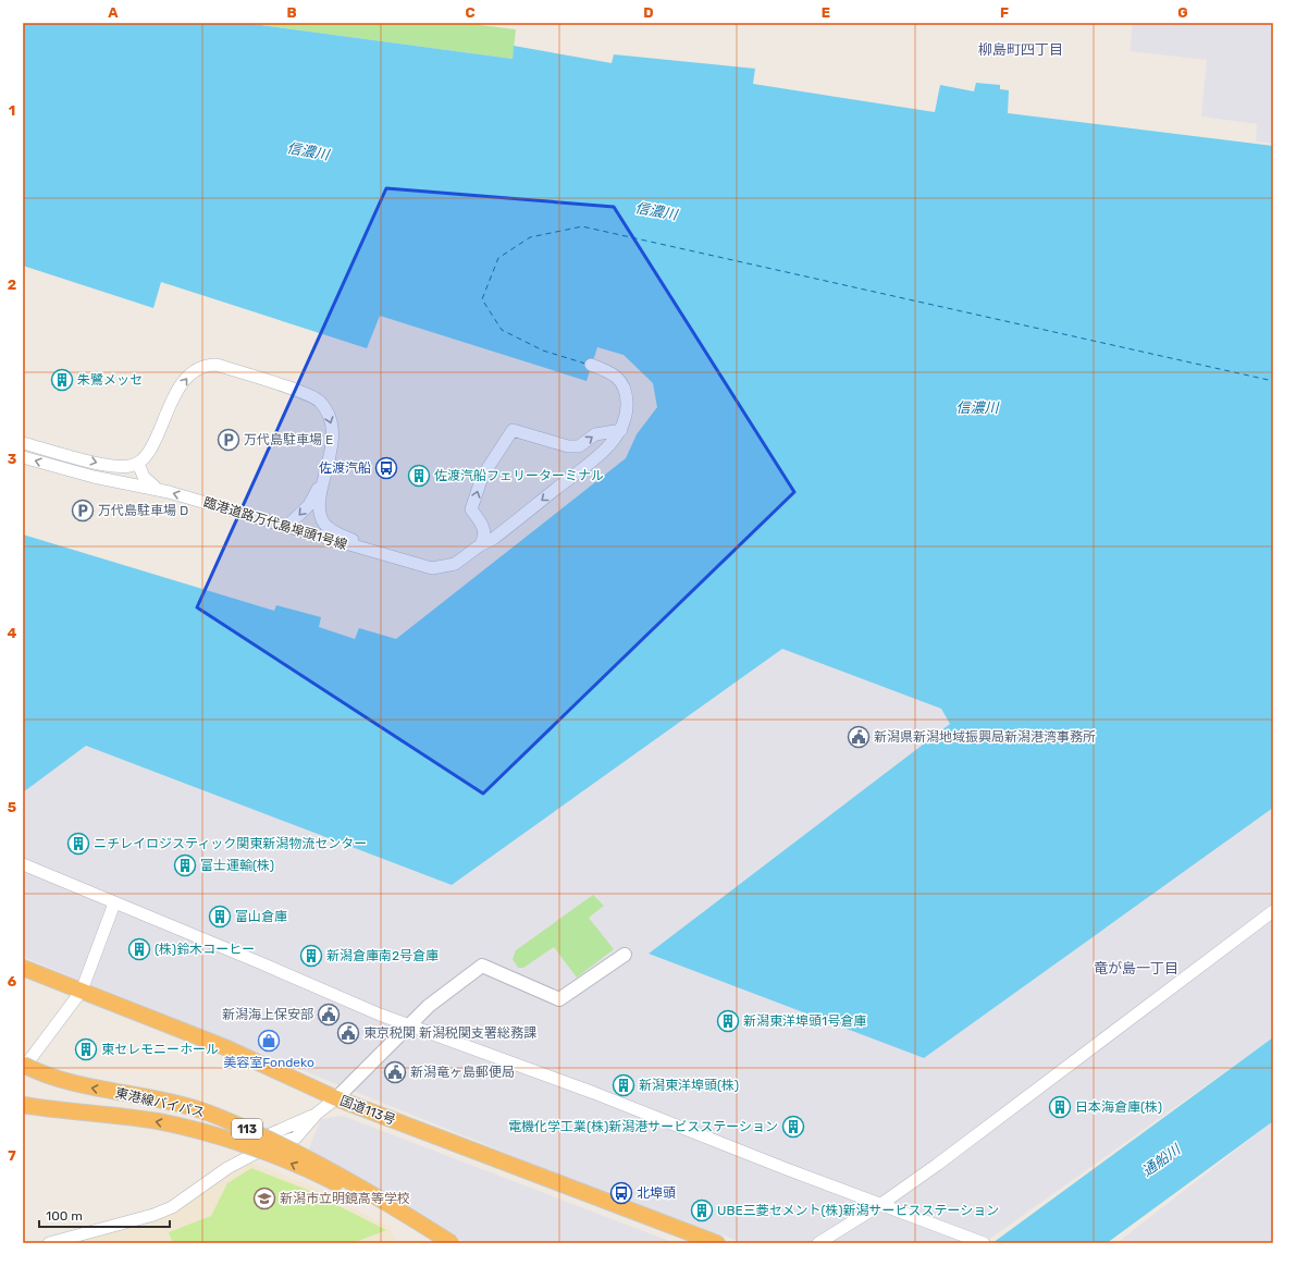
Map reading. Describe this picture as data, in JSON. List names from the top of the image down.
{
  "streets": {
    "highway": ["東港線バイパス", "国道113号", "113"],
    "street": ["臨港道路万代島埠頭1号線"]
  },
  "one_way": ["東港線バイパス"],
  "districts": ["柳島町四丁目", "竜が島一丁目"],
  "water": ["信濃川", "通船川"],
  "places": {
    "building": [
      "朱鷺メッセ",
      "佐渡汽船フェリーターミナル",
      "ニチレイロジスティック関東新潟物流センター",
      "富士運輸(株)",
      "富山倉庫",
      "(株)鈴木コーヒー",
      "新潟倉庫南2号倉庫",
      "新潟東洋埠頭1号倉庫",
      "東セレモニーホール",
      "新潟東洋埠頭(株)",
      "日本海倉庫(株)",
      "電機化学工業(株)新潟港サービスステーション",
      "UBE三菱セメント(株)新潟サービスステーション"
    ],
    "parking": ["万代島駐車場 E", "万代島駐車場 D"],
    "bus stop": ["佐渡汽船", "北埠頭"],
    "public building": [
      "新潟県新潟地域振興局新潟港湾事務所",
      "新潟海上保安部",
      "東京税関 新潟税関支署総務課",
      "新潟竜ヶ島郵便局"
    ],
    "shop": ["美容室Fondeko"],
    "school or university": ["新潟市立明鏡高等学校"]
  },
  "scale_bar": "100 m",
  "grid": {
    "columns": [
      "A",
      "B",
      "C",
      "D",
      "E",
      "F",
      "G"
    ],
    "rows": [
      "1",
      "2",
      "3",
      "4",
      "5",
      "6",
      "7"
    ]
  }
}
